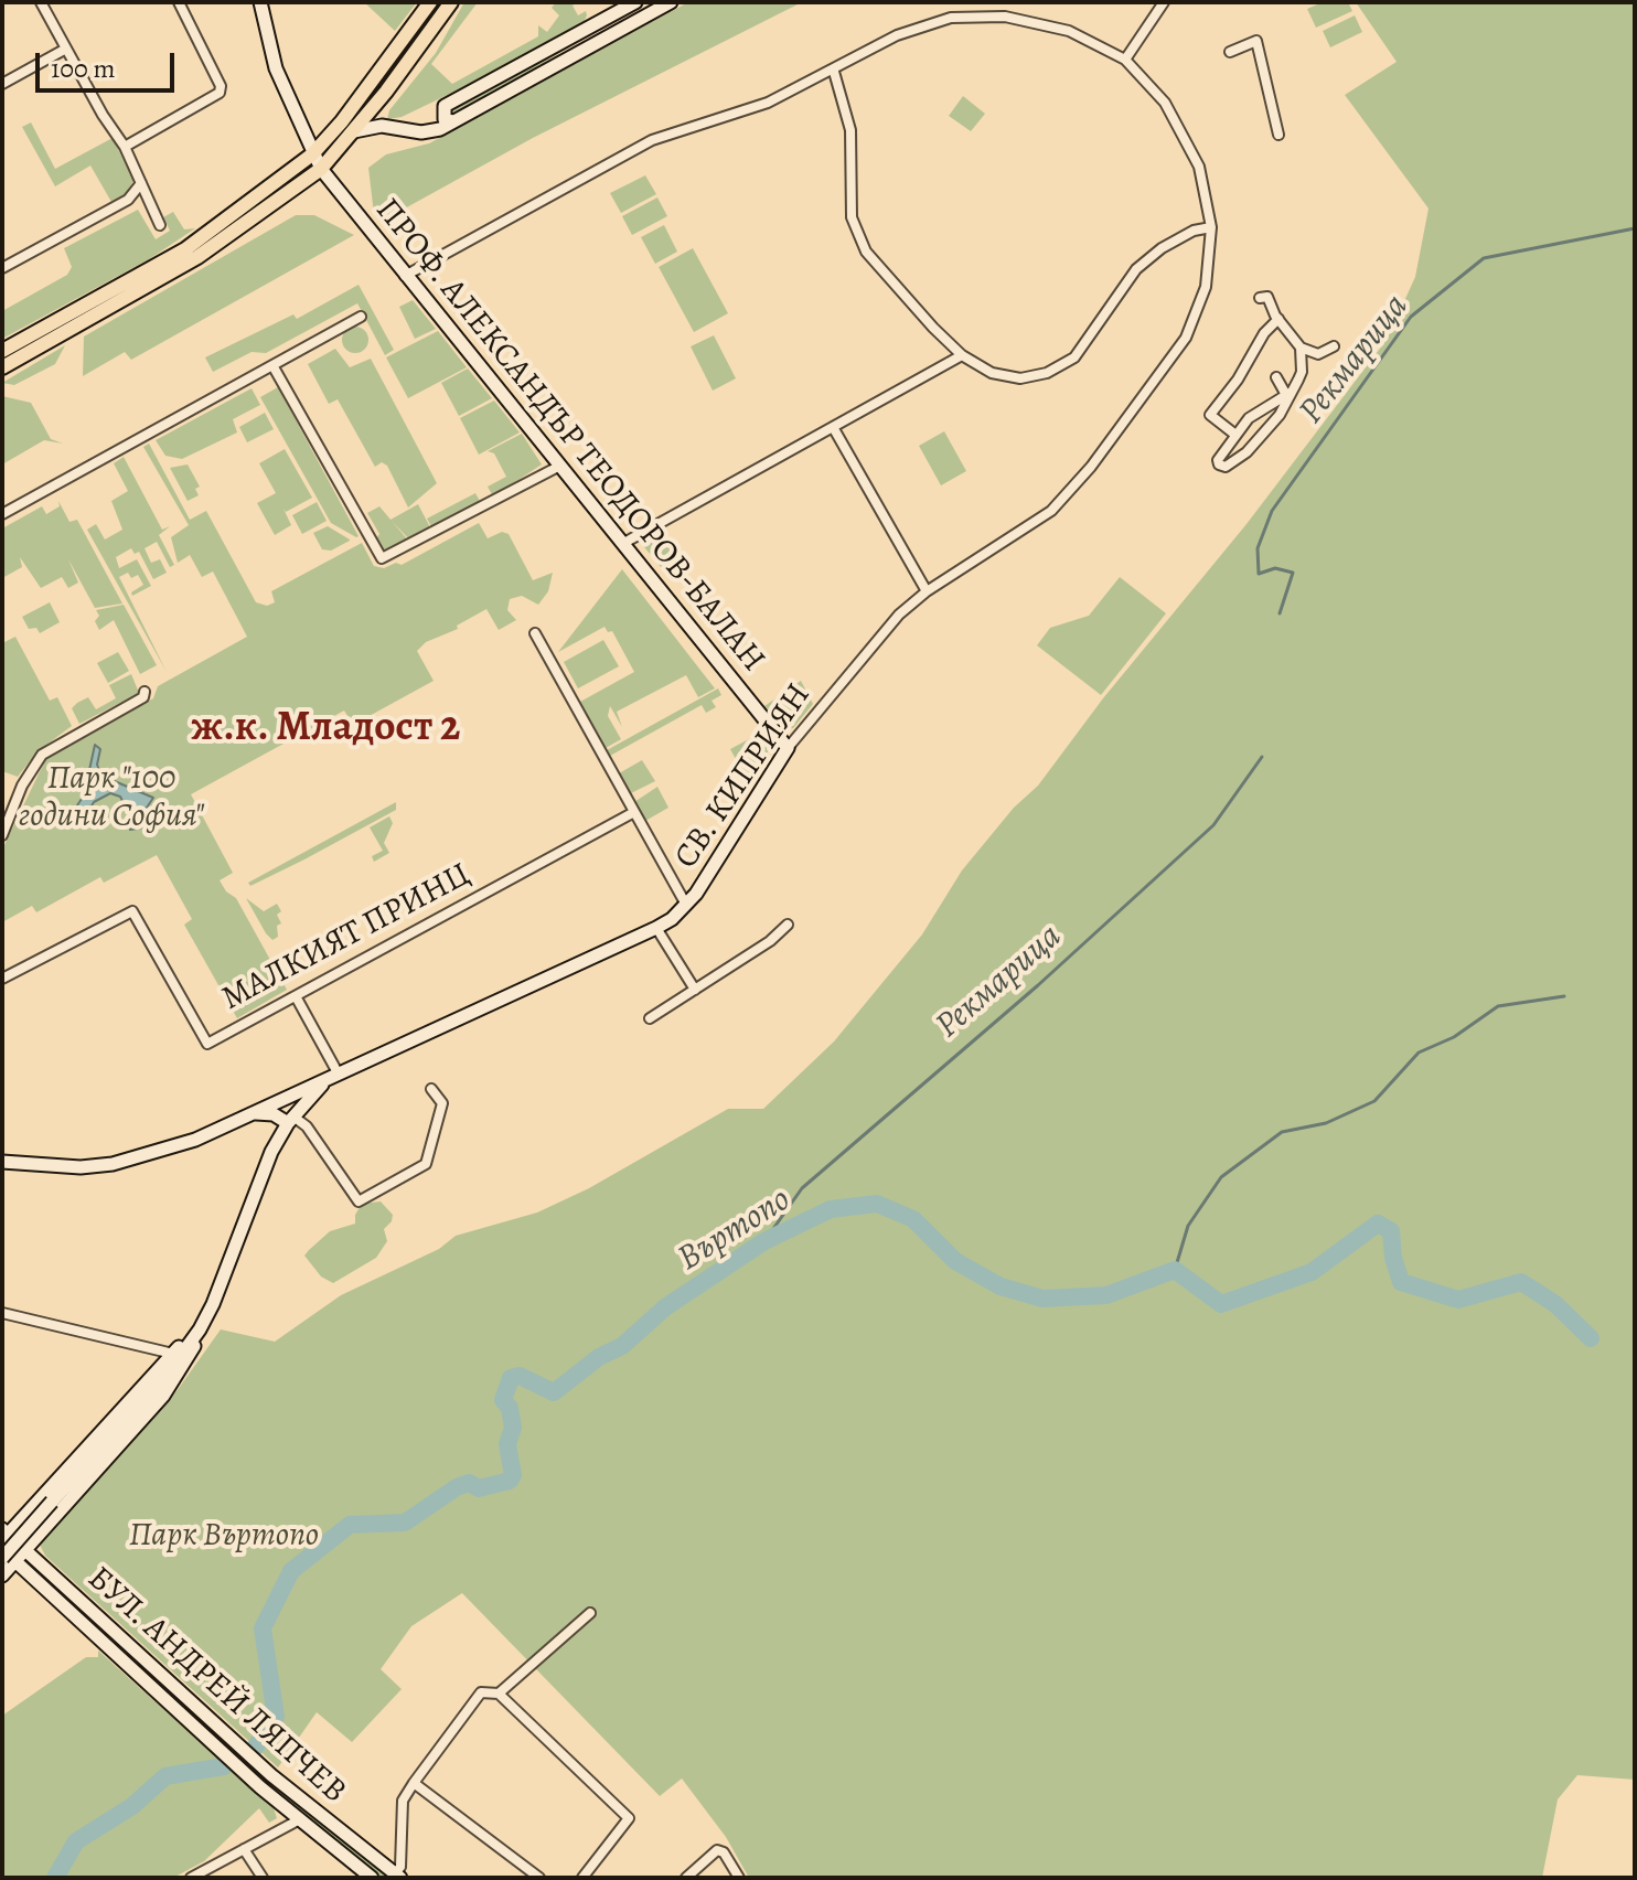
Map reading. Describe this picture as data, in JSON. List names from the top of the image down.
{
  "streets": {
    "street": [
      "ПРОФ. АЛЕКСАНДЪР ТЕОДОРОВ-БАЛАН",
      "СВ. КИПРИЯН",
      "МАЛКИЯТ ПРИНЦ",
      "БУЛ. АНДРЕЙ ЛЯПЧЕВ"
    ]
  },
  "crossings": [
    ["ПРОФ. АЛЕКСАНДЪР ТЕОДОРОВ-БАЛАН", "СВ. КИПРИЯН"]
  ],
  "districts": ["ж.к. Младост 2"],
  "water": ["Рекмарица", "Въртопо"],
  "parks": ["Парк \"100 години София\"", "Парк Въртопо"],
  "scale_bar": "100 m"
}
